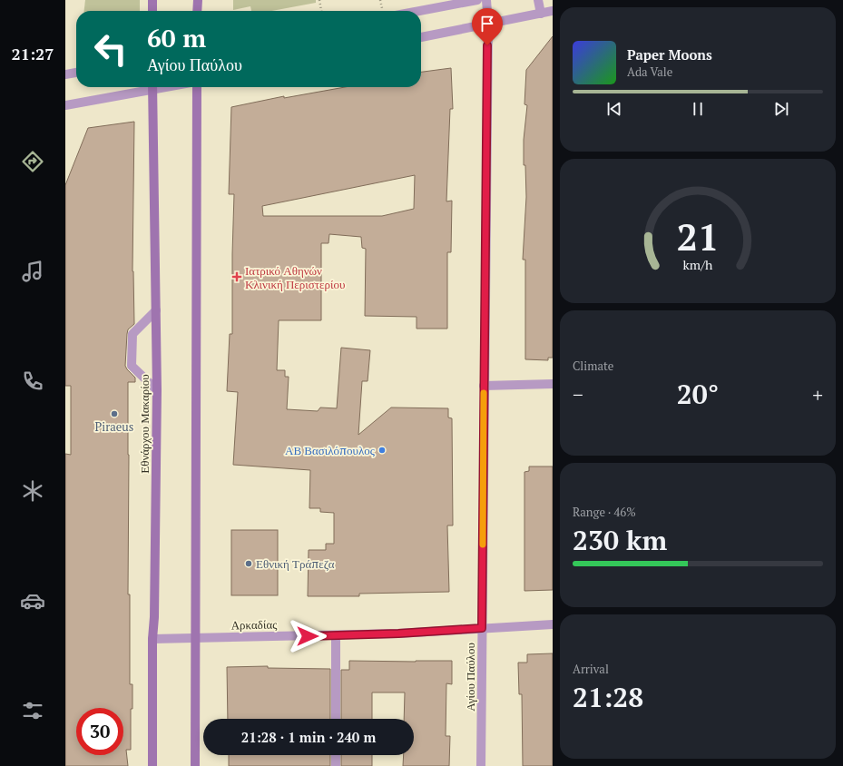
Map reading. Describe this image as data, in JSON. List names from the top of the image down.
{
  "streets": {
    "main road": ["Εθνάρχου Μακαρίου"],
    "street": ["Αρκαδίας", "Αγίου Παύλου"]
  },
  "crossings": [
    ["Εθνάρχου Μακαρίου", "Αρκαδίας"],
    ["Αρκαδίας", "Αγίου Παύλου"]
  ],
  "places": {
    "health": ["Ιατρικό Αθηνών Κλινική Περιστερίου"],
    "other": ["Piraeus", "ΑΒ Βασιλόπουλος", "Εθνική Τράπεζα"]
  },
  "page": {
    "tabs": "21:27",
    "turn": ["60 m", "Αγίου Παύλου"],
    "song": ["Paper Moons", "Ada Vale"],
    "tile": [
      "Climate",
      ["Range · 46%", "230 km"],
      ["Arrival", "21:28"]
    ],
    "heat": ["−", "20°", "+"],
    "limit": "30",
    "trip": "21:28 · 1 min · 240 m",
    "gauge": ["21", "km/h"]
  }
}
